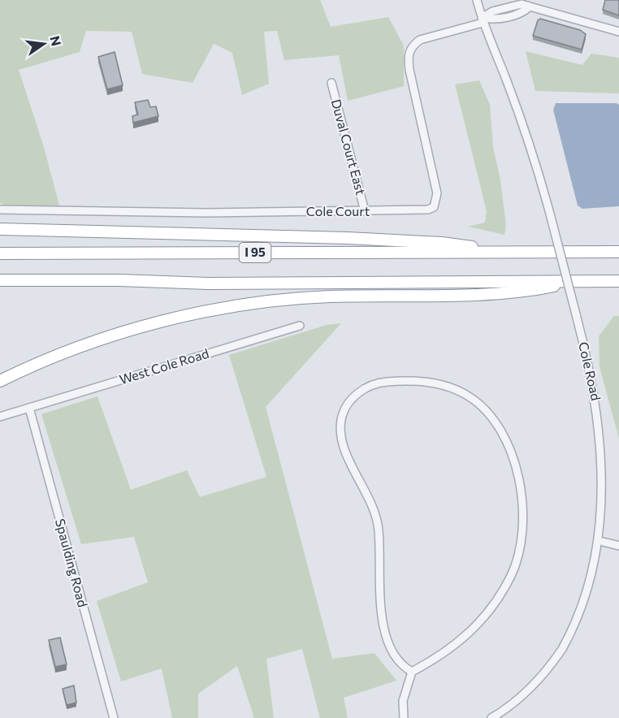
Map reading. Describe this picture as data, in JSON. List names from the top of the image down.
{
  "streets": {
    "highway": ["I 95"],
    "street": [
      "Duval Court East",
      "Cole Court",
      "West Cole Road",
      "Cole Road",
      "Spaulding Road"
    ]
  },
  "crossings": [
    ["Duval Court East", "Cole Court"],
    ["Cole Court", "Cole Road"],
    ["West Cole Road", "Spaulding Road"]
  ],
  "north": "right"
}
